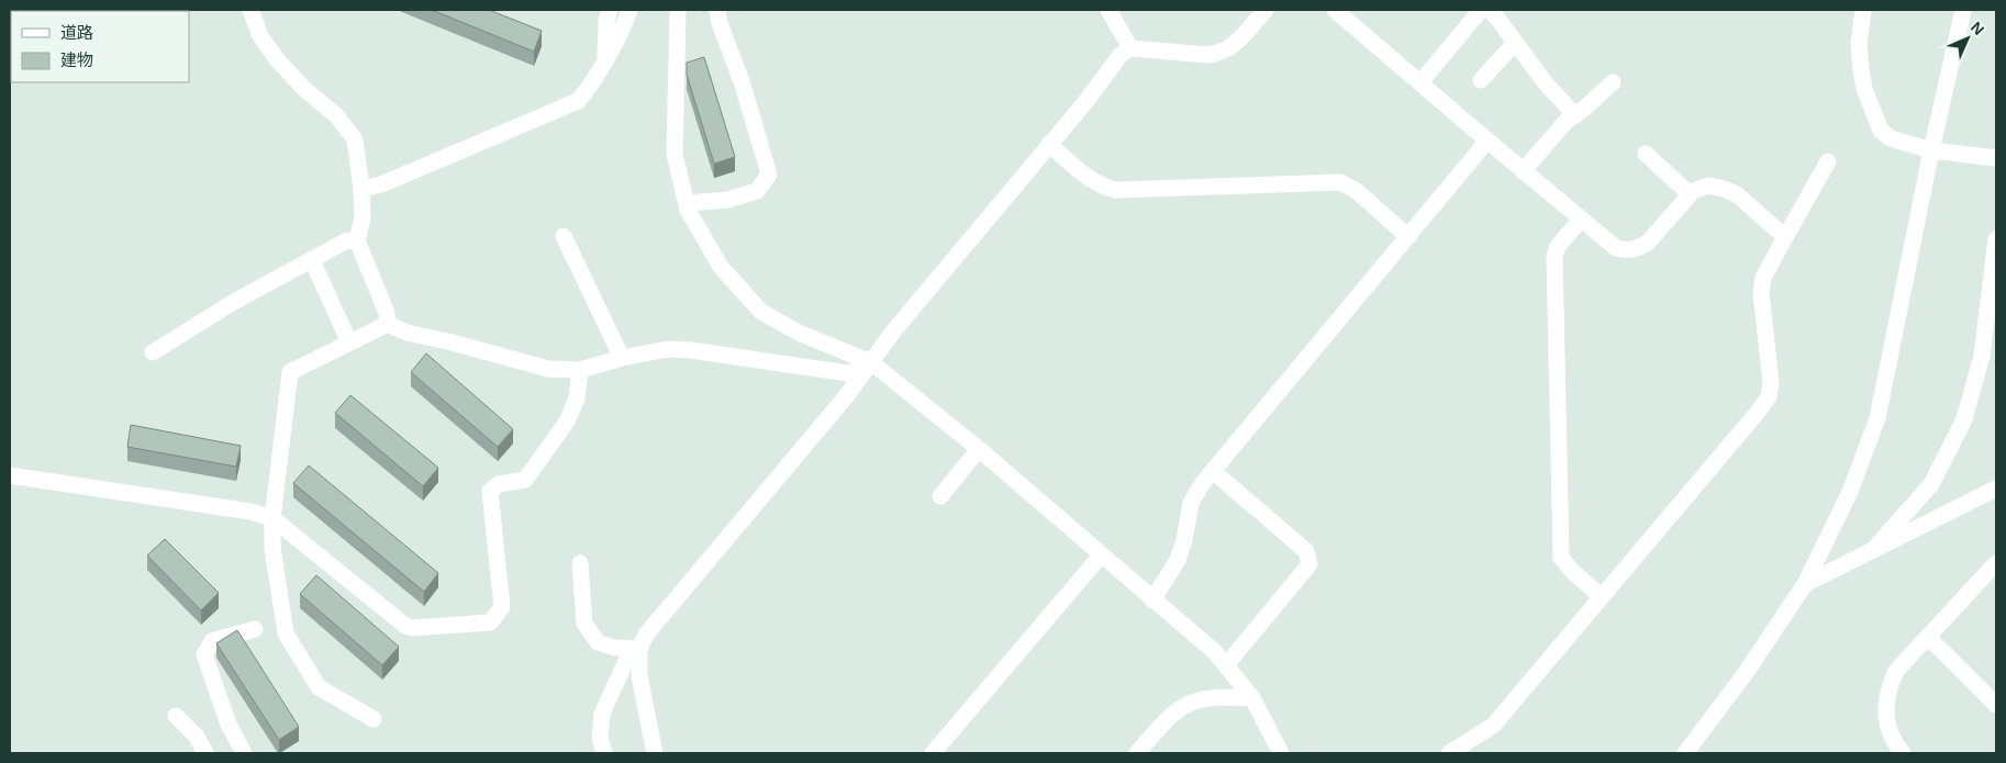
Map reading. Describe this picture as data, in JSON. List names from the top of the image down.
{
  "legend": ["道路", "建物"],
  "north": "top right"
}
